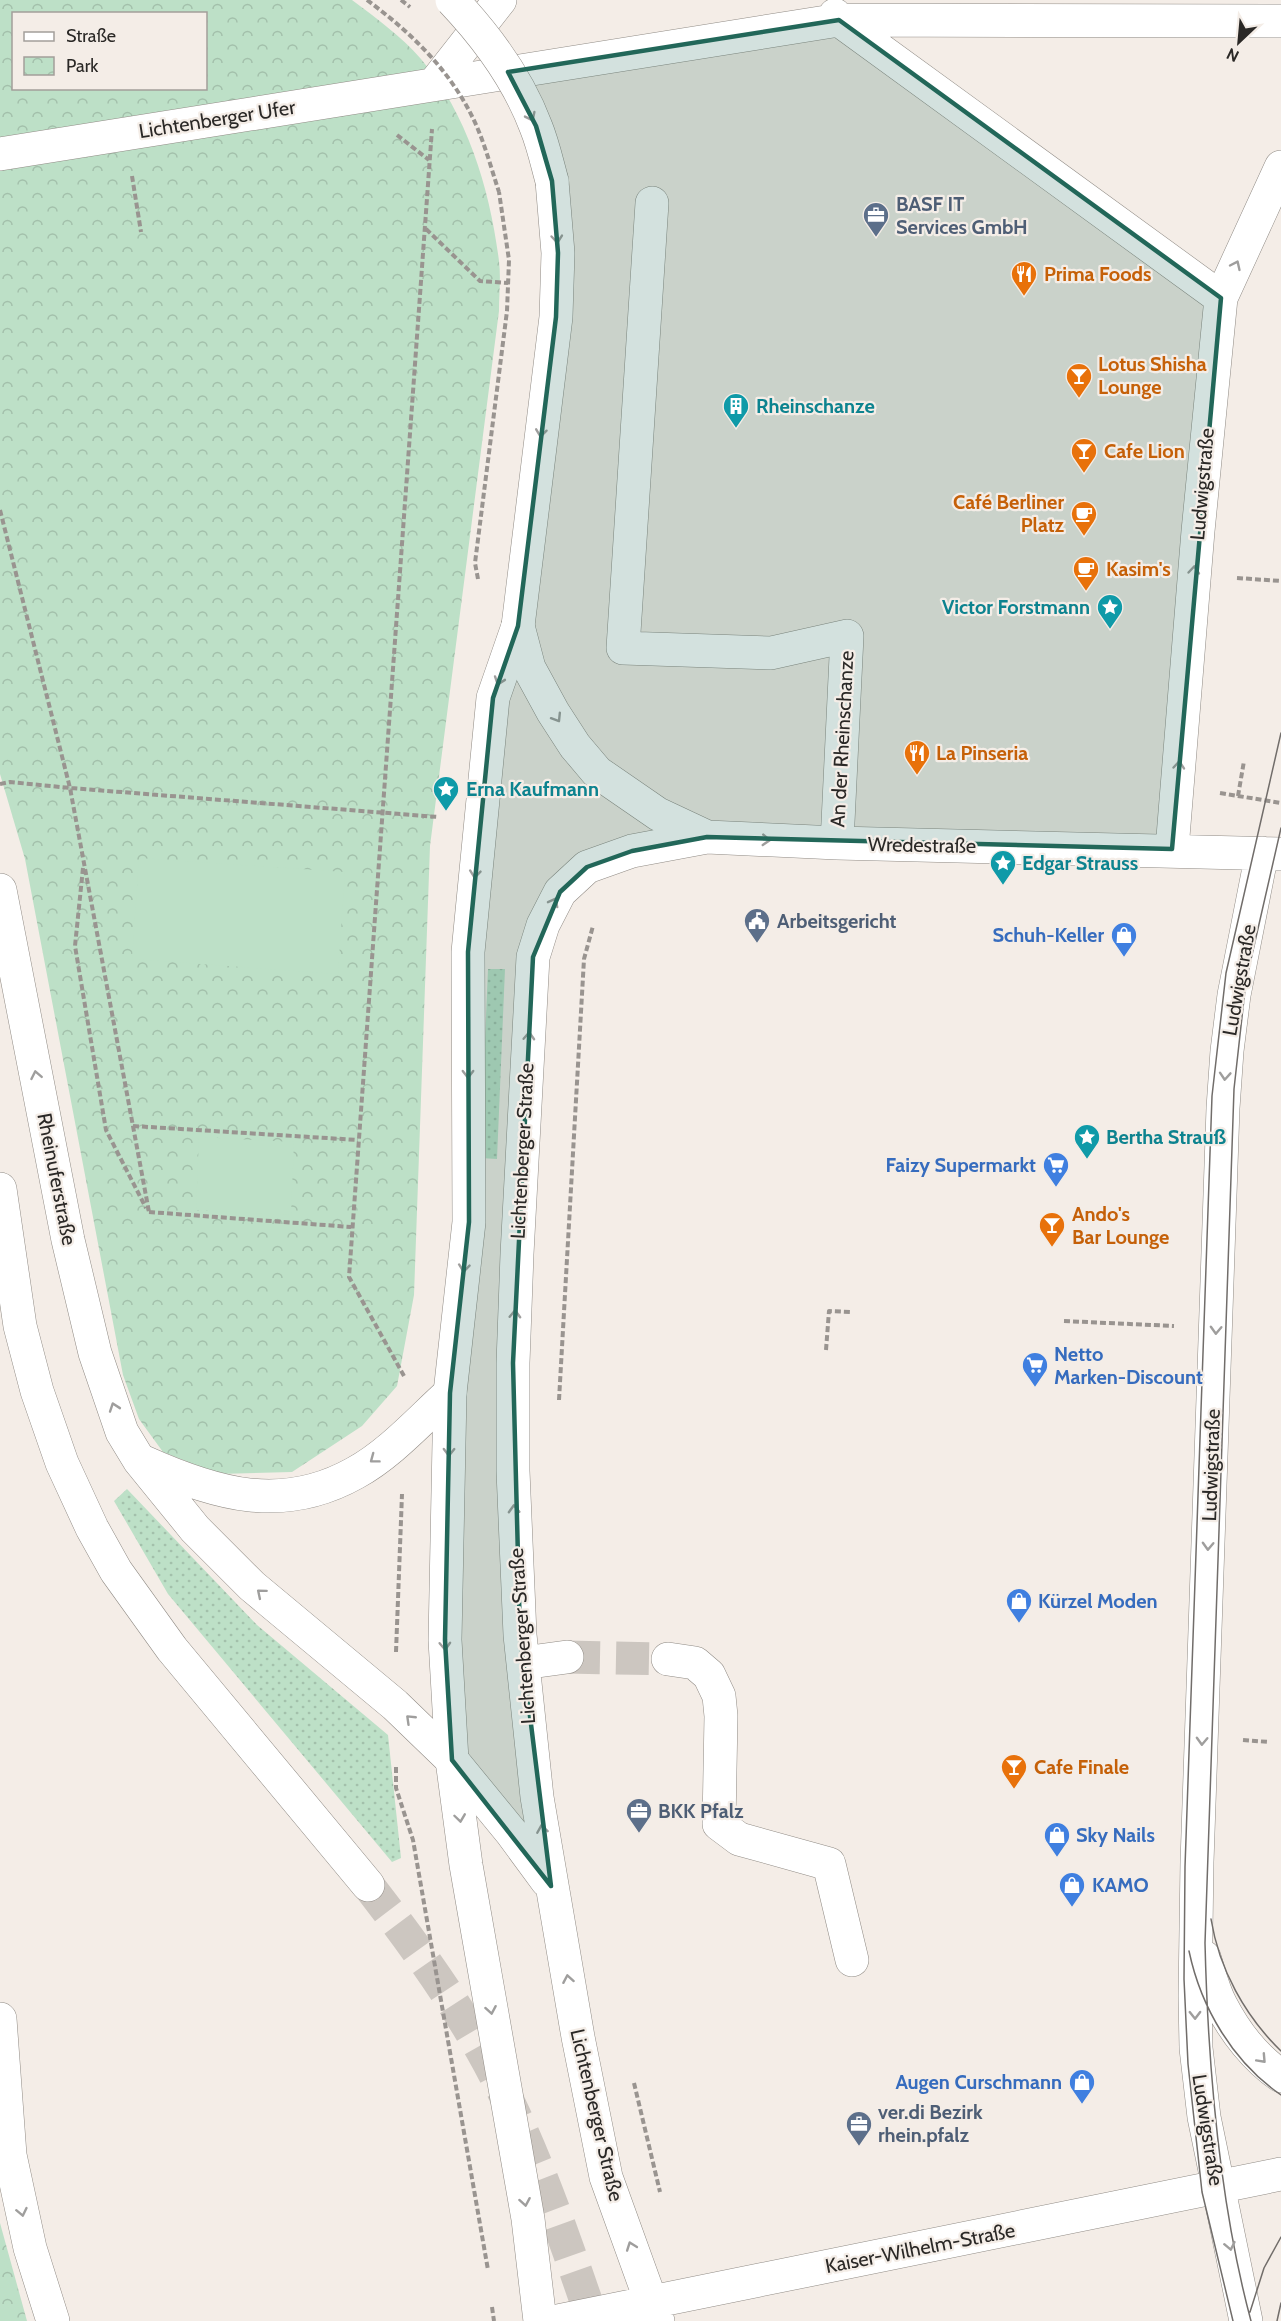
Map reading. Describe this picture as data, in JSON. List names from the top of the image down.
{
  "streets": {
    "main road": [
      "Lichtenberger Ufer",
      "Ludwigstraße",
      "An der Rheinschanze",
      "Wredestraße",
      "Lichtenberger Straße",
      "Rheinuferstraße",
      "Kaiser-Wilhelm-Straße"
    ]
  },
  "crossings": [
    ["Ludwigstraße", "Wredestraße"],
    ["Ludwigstraße", "Kaiser-Wilhelm-Straße"],
    ["An der Rheinschanze", "Wredestraße"],
    ["Wredestraße", "Lichtenberger Straße"],
    ["Lichtenberger Straße", "Rheinuferstraße"],
    ["Lichtenberger Straße", "Kaiser-Wilhelm-Straße"]
  ],
  "places": {
    "office": ["BASF IT Services GmbH", "BKK Pfalz", "ver.di Bezirk rhein.pfalz"],
    "restaurant": ["Prima Foods", "La Pinseria"],
    "bar": [
      "Lotus Shisha Lounge",
      "Cafe Lion",
      "Ando's Bar Lounge",
      "Cafe Finale"
    ],
    "building": ["Rheinschanze"],
    "cafe": ["Café Berliner Platz", "Kasim's"],
    "place": [
      "Victor Forstmann",
      "Erna Kaufmann",
      "Edgar Strauss",
      "Bertha Strauß"
    ],
    "public building": ["Arbeitsgericht"],
    "shop": [
      "Schuh-Keller",
      "Kürzel Moden",
      "Sky Nails",
      "KAMO",
      "Augen Curschmann"
    ],
    "supermarket": ["Faizy Supermarkt", "Netto Marken-Discount"]
  },
  "legend": ["Straße", "Park"],
  "north": "bottom left"
}
